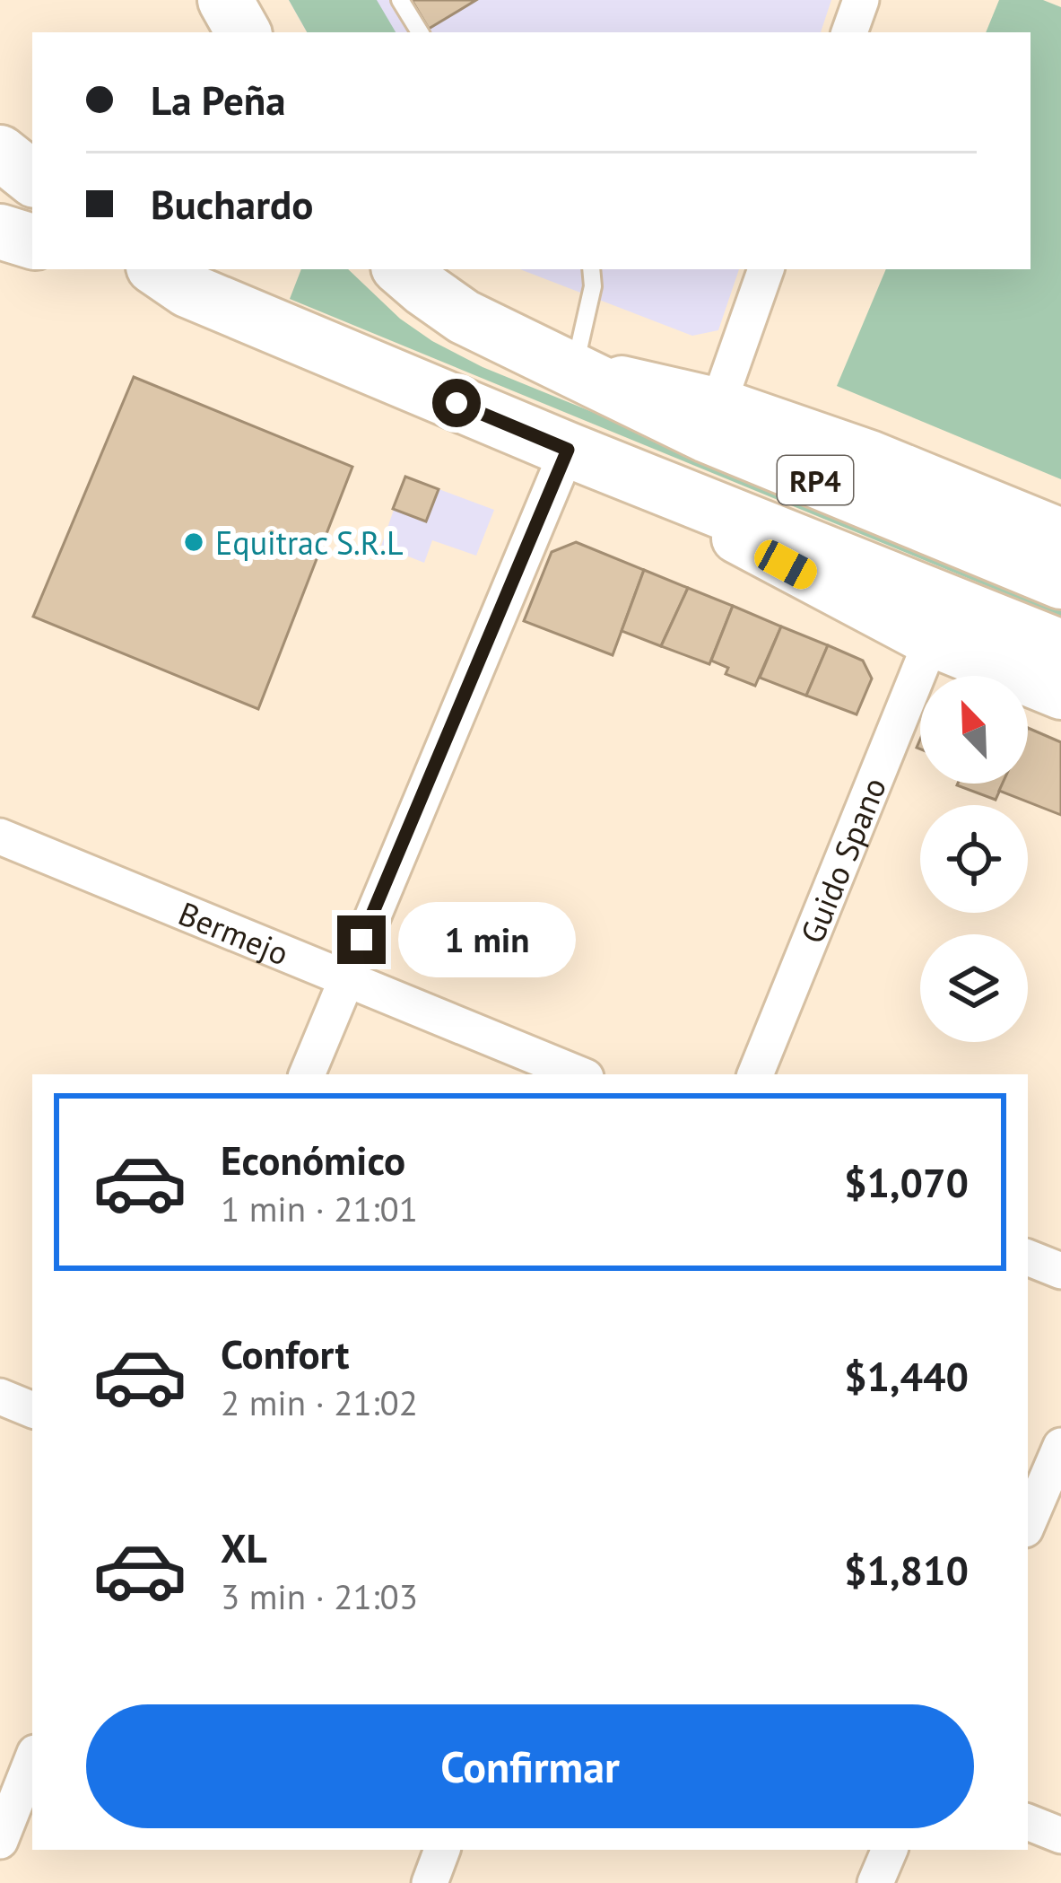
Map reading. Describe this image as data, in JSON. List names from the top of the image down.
{
  "streets": {
    "main road": ["RP4"],
    "street": ["Guido Spano", "Bermejo"]
  },
  "places": ["Equitrac S.R.L"],
  "north": "top left",
  "page": {
    "banner": ["La Peña", "Buchardo"],
    "bubble": "1 min",
    "list": [
      {
        "name": "Económico",
        "note": "1 min · 21:01",
        "value": "$1,070"
      },
      {
        "name": "Confort",
        "note": "2 min · 21:02",
        "value": "$1,440"
      },
      {
        "name": "XL",
        "note": "3 min · 21:03",
        "value": "$1,810"
      }
    ],
    "buttons": "Confirmar"
  }
}
